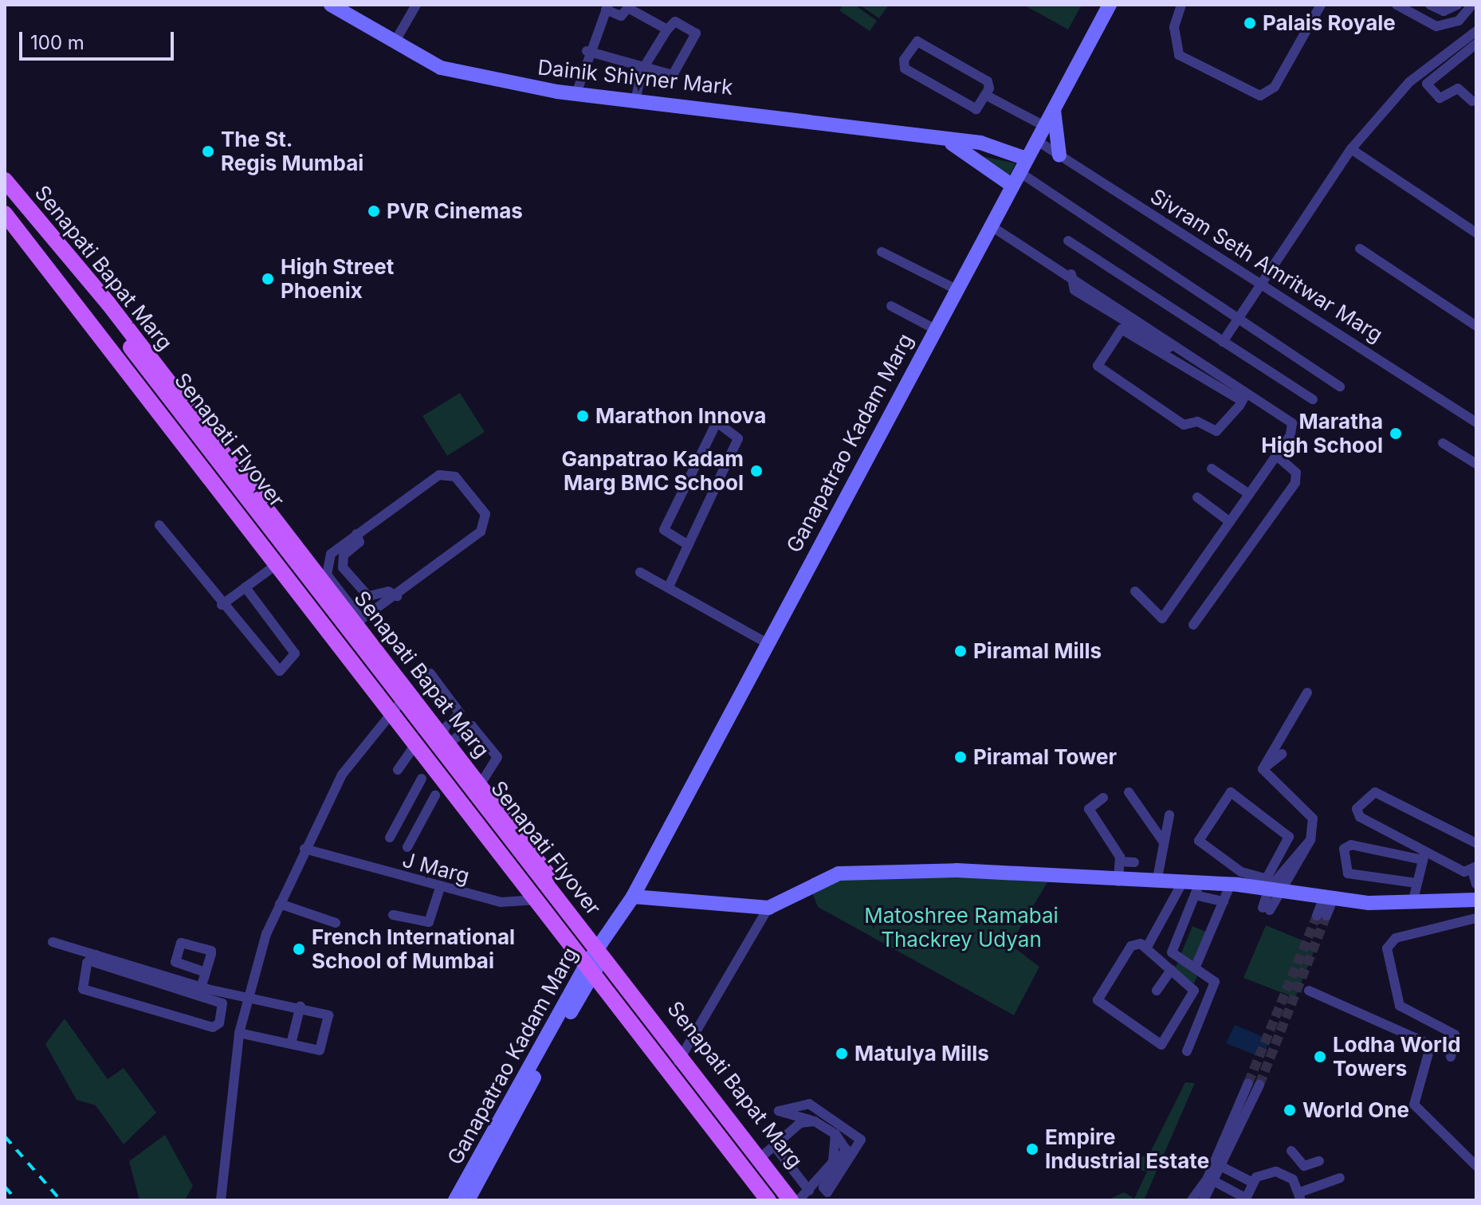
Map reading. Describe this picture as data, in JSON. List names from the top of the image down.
{
  "streets": {
    "main road": [
      "Dainik Shivner Mark",
      "Senapati Bapat Marg",
      "Senapati Flyover",
      "Ganapatrao Kadam Marg"
    ],
    "street": ["Sivram Seth Amritwar Marg", "J Marg"]
  },
  "crossings": [
    ["Sivram Seth Amritwar Marg", "Ganapatrao Kadam Marg"],
    ["Senapati Bapat Marg", "Senapati Flyover"],
    ["Senapati Bapat Marg", "Ganapatrao Kadam Marg"],
    ["Senapati Bapat Marg", "J Marg"]
  ],
  "parks": ["Matoshree Ramabai Thackrey Udyan"],
  "places": [
    "Palais Royale",
    "The St. Regis Mumbai",
    "PVR Cinemas",
    "High Street Phoenix",
    "Marathon Innova",
    "Maratha High School",
    "Ganpatrao Kadam Marg BMC School",
    "Piramal Mills",
    "Piramal Tower",
    "French International School of Mumbai",
    "Matulya Mills",
    "Lodha World Towers",
    "World One",
    "Empire Industrial Estate"
  ],
  "scale_bar": "100 m"
}
